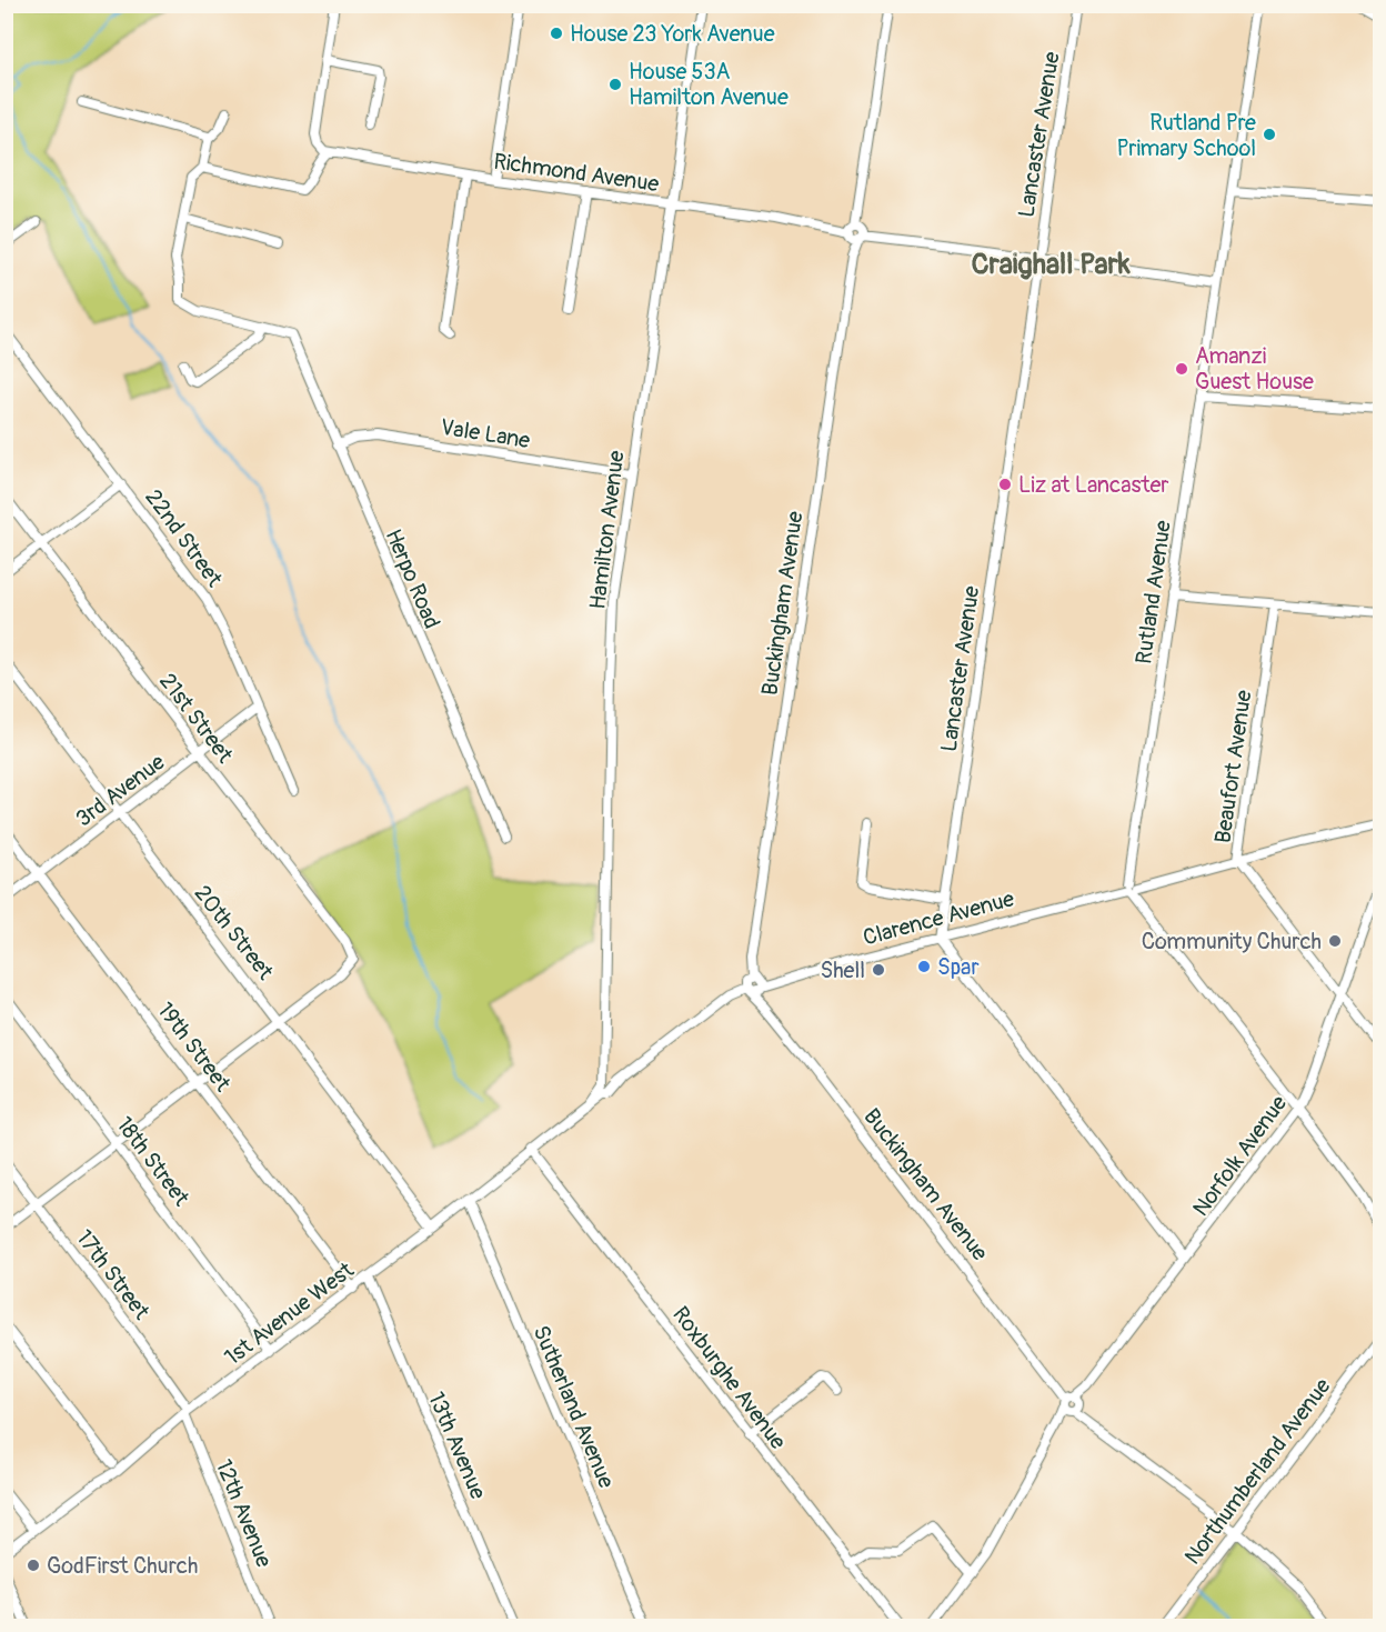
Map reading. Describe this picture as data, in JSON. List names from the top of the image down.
{
  "streets": {
    "street": [
      "Lancaster Avenue",
      "Richmond Avenue",
      "Vale Lane",
      "Hamilton Avenue",
      "22nd Street",
      "Herpo Road",
      "Rutland Avenue",
      "Buckingham Avenue",
      "21st Street",
      "Beaufort Avenue",
      "3rd Avenue",
      "Clarence Avenue",
      "20th Street",
      "19th Street",
      "Norfolk Avenue",
      "18th Street",
      "17th Street",
      "1st Avenue West",
      "Roxburghe Avenue",
      "Sutherland Avenue",
      "13th Avenue",
      "Northumberland Avenue",
      "12th Avenue"
    ]
  },
  "crossings": [
    ["Lancaster Avenue", "Richmond Avenue"],
    ["Lancaster Avenue", "Clarence Avenue"],
    ["Richmond Avenue", "Hamilton Avenue"],
    ["Richmond Avenue", "Rutland Avenue"],
    ["Richmond Avenue", "Buckingham Avenue"],
    ["Vale Lane", "Hamilton Avenue"],
    ["Vale Lane", "Herpo Road"],
    ["Hamilton Avenue", "Clarence Avenue"],
    ["22nd Street", "3rd Avenue"],
    ["Rutland Avenue", "Clarence Avenue"],
    ["Buckingham Avenue", "Clarence Avenue"],
    ["Buckingham Avenue", "Norfolk Avenue"],
    ["21st Street", "3rd Avenue"],
    ["21st Street", "20th Street"],
    ["Beaufort Avenue", "Clarence Avenue"],
    ["Beaufort Avenue", "Norfolk Avenue"],
    ["3rd Avenue", "20th Street"],
    ["3rd Avenue", "19th Street"],
    ["Clarence Avenue", "1st Avenue West"],
    ["Clarence Avenue", "Roxburghe Avenue"],
    ["Clarence Avenue", "Sutherland Avenue"],
    ["20th Street", "1st Avenue West"],
    ["19th Street", "1st Avenue West"],
    ["18th Street", "1st Avenue West"],
    ["17th Street", "1st Avenue West"],
    ["17th Street", "12th Avenue"],
    ["1st Avenue West", "Sutherland Avenue"],
    ["1st Avenue West", "13th Avenue"],
    ["1st Avenue West", "12th Avenue"]
  ],
  "districts": ["Craighall Park"],
  "places": [
    "House 23 York Avenue",
    "House 53A Hamilton Avenue",
    "Rutland Pre Primary School",
    "Amanzi Guest House",
    "Liz at Lancaster",
    "Community Church",
    "Spar",
    "Shell",
    "GodFirst Church"
  ]
}
